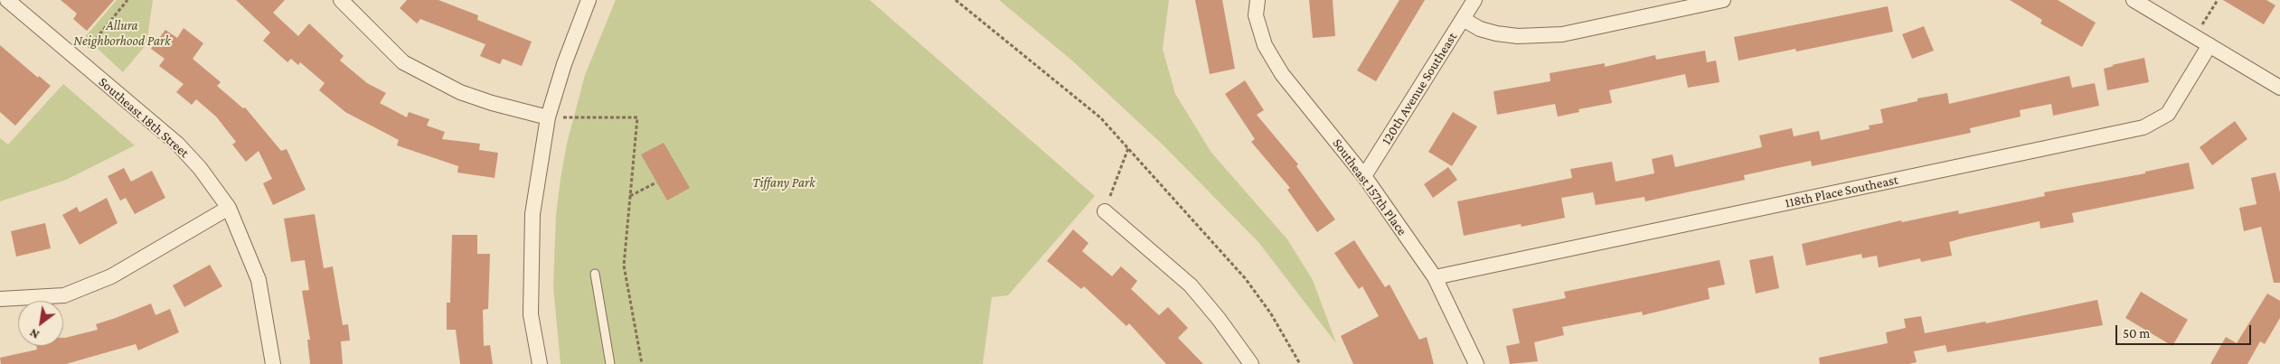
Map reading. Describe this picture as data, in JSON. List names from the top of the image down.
{
  "streets": {
    "street": [
      "120th Avenue Southeast",
      "Southeast 18th Street",
      "Southeast 157th Place",
      "118th Place Southeast"
    ]
  },
  "crossings": [
    ["120th Avenue Southeast", "Southeast 157th Place"],
    ["Southeast 157th Place", "118th Place Southeast"]
  ],
  "parks": ["Allura Neighborhood Park", "Tiffany Park"],
  "scale_bar": "50 m",
  "north": "bottom left"
}
